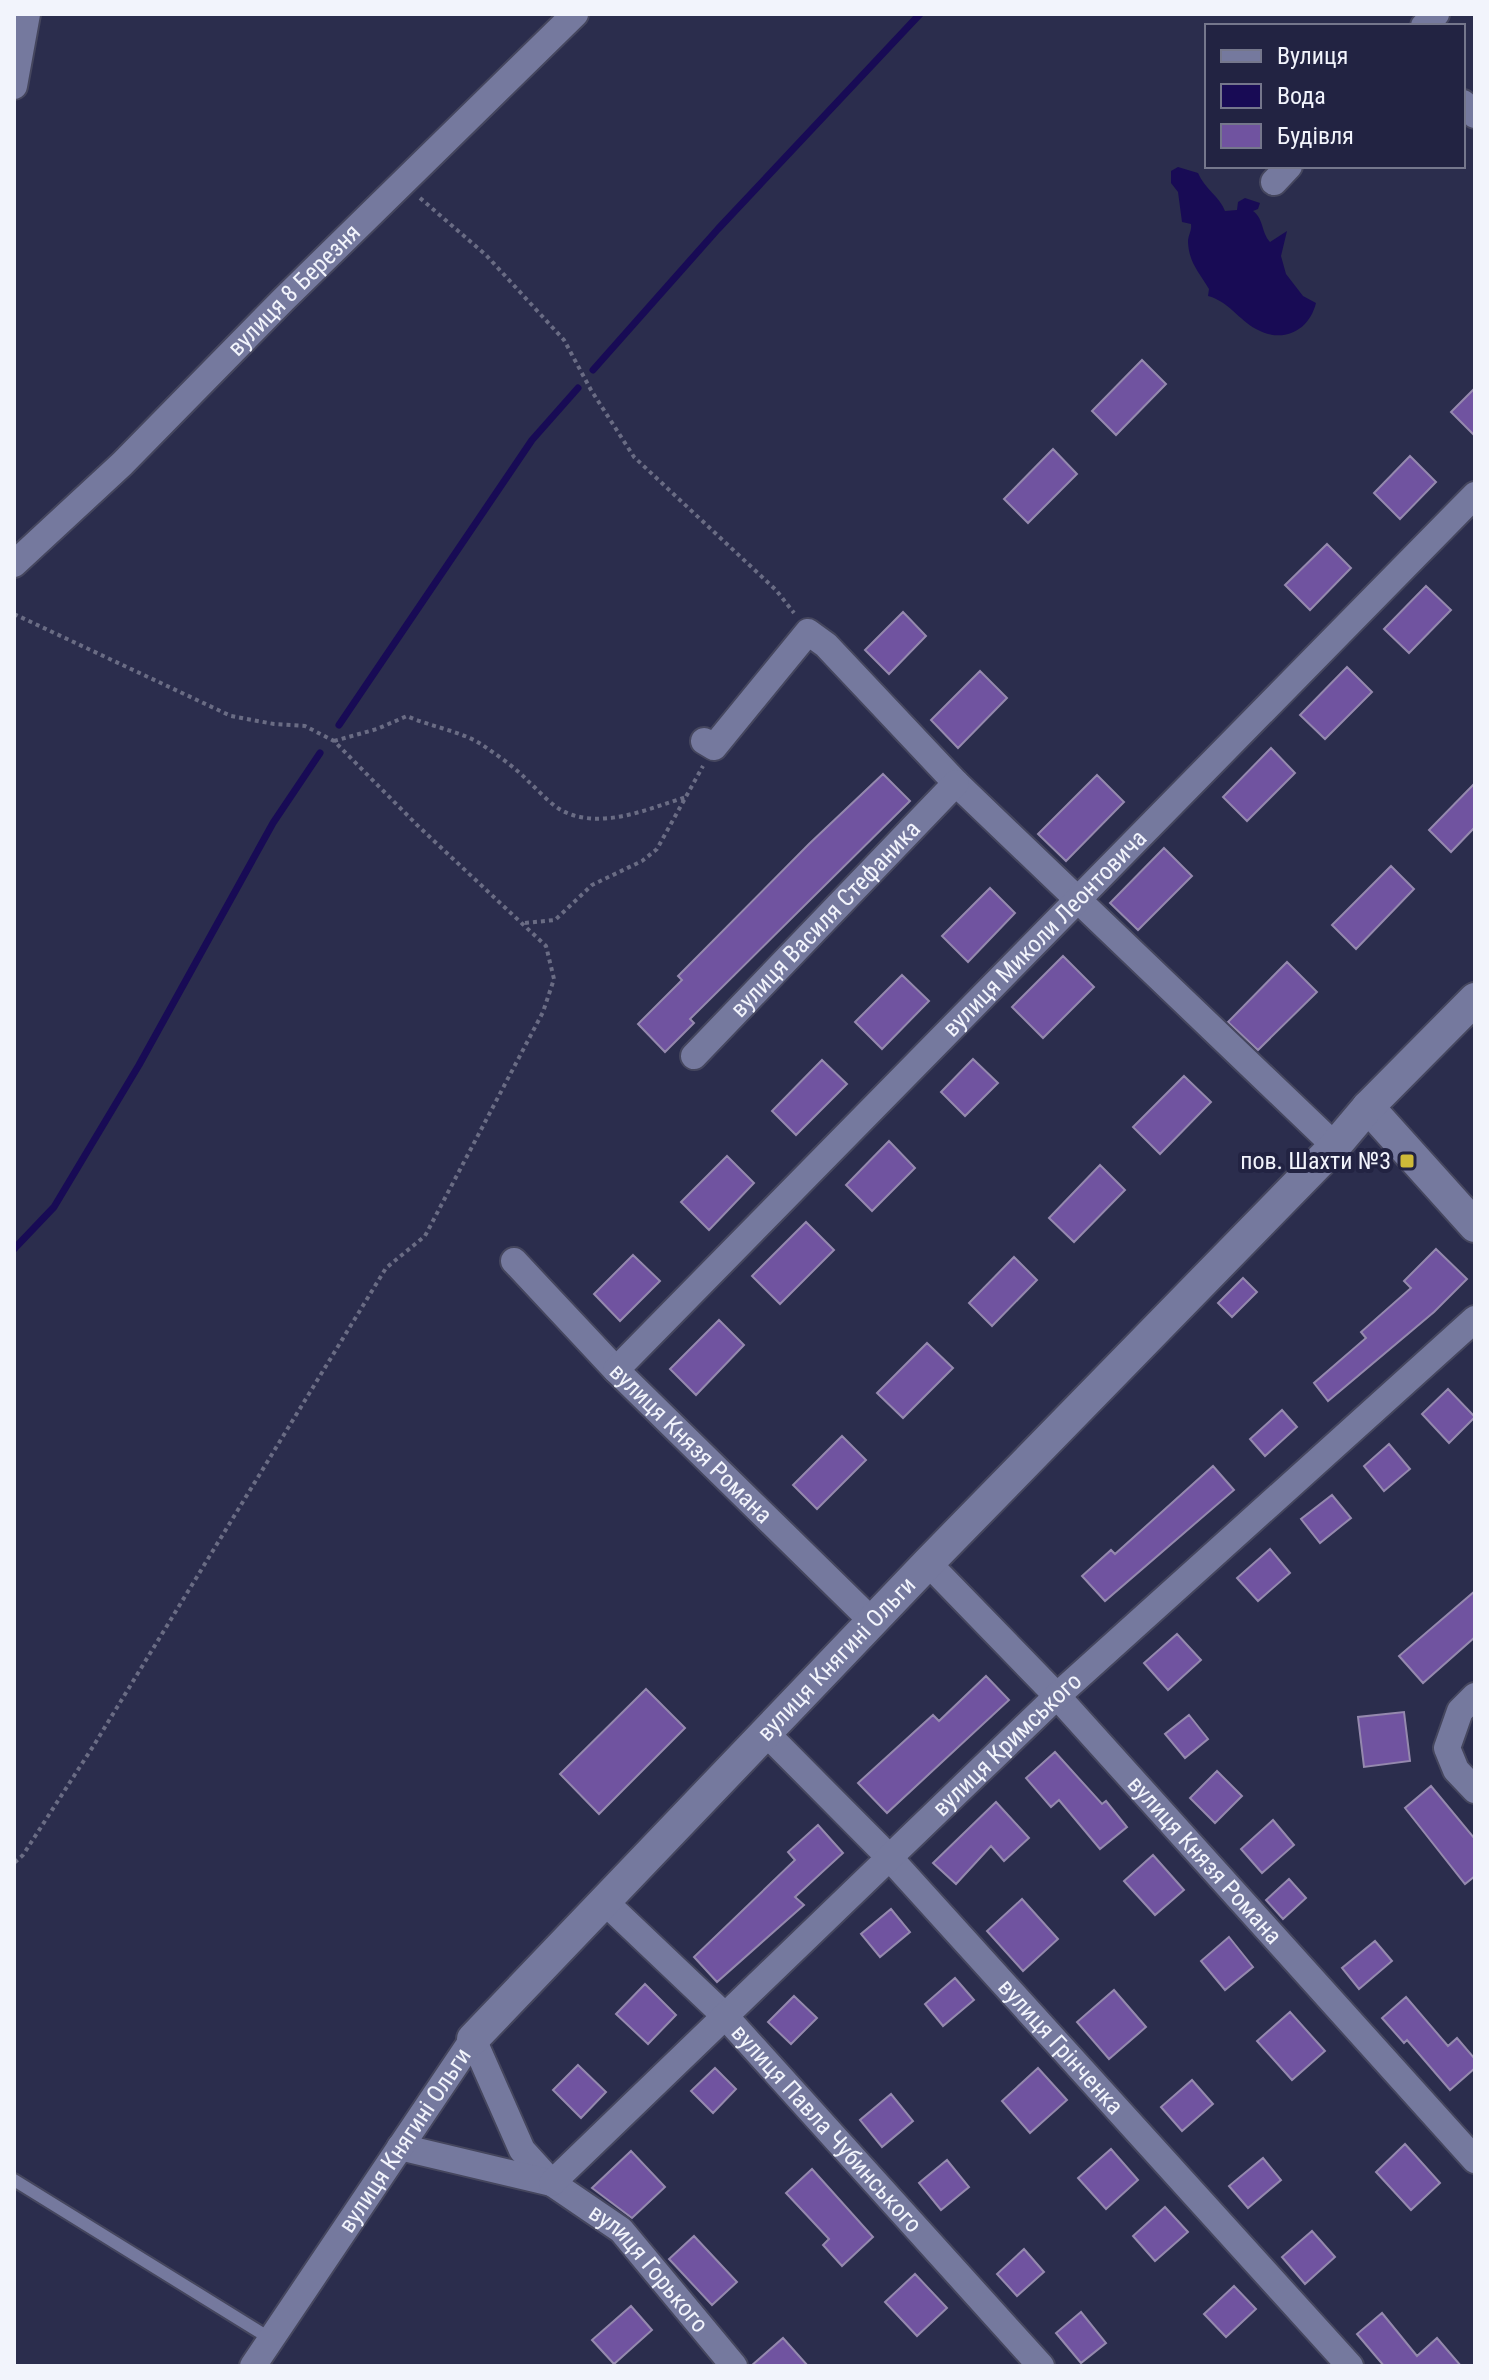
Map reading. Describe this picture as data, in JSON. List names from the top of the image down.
{
  "streets": {
    "street": [
      "вулиця 8 Березня",
      "вулиця Василя Стефаника",
      "вулиця Миколи Леонтовича",
      "вулиця Князя Романа",
      "вулиця Княгині Ольги",
      "вулиця Кримського",
      "вулиця Грінченка",
      "вулиця Павла Чубинського",
      "вулиця Горького"
    ]
  },
  "crossings": [
    ["вулиця Миколи Леонтовича", "вулиця Князя Романа"],
    ["вулиця Князя Романа", "вулиця Княгині Ольги"],
    ["вулиця Князя Романа", "вулиця Кримського"],
    ["вулиця Княгині Ольги", "вулиця Грінченка"],
    ["вулиця Княгині Ольги", "вулиця Павла Чубинського"],
    ["вулиця Кримського", "вулиця Грінченка"],
    ["вулиця Кримського", "вулиця Павла Чубинського"],
    ["вулиця Кримського", "вулиця Горького"]
  ],
  "places": {
    "transit": ["пов. Шахти №3"]
  },
  "legend": ["Вулиця", "Вода", "Будівля"]
}
